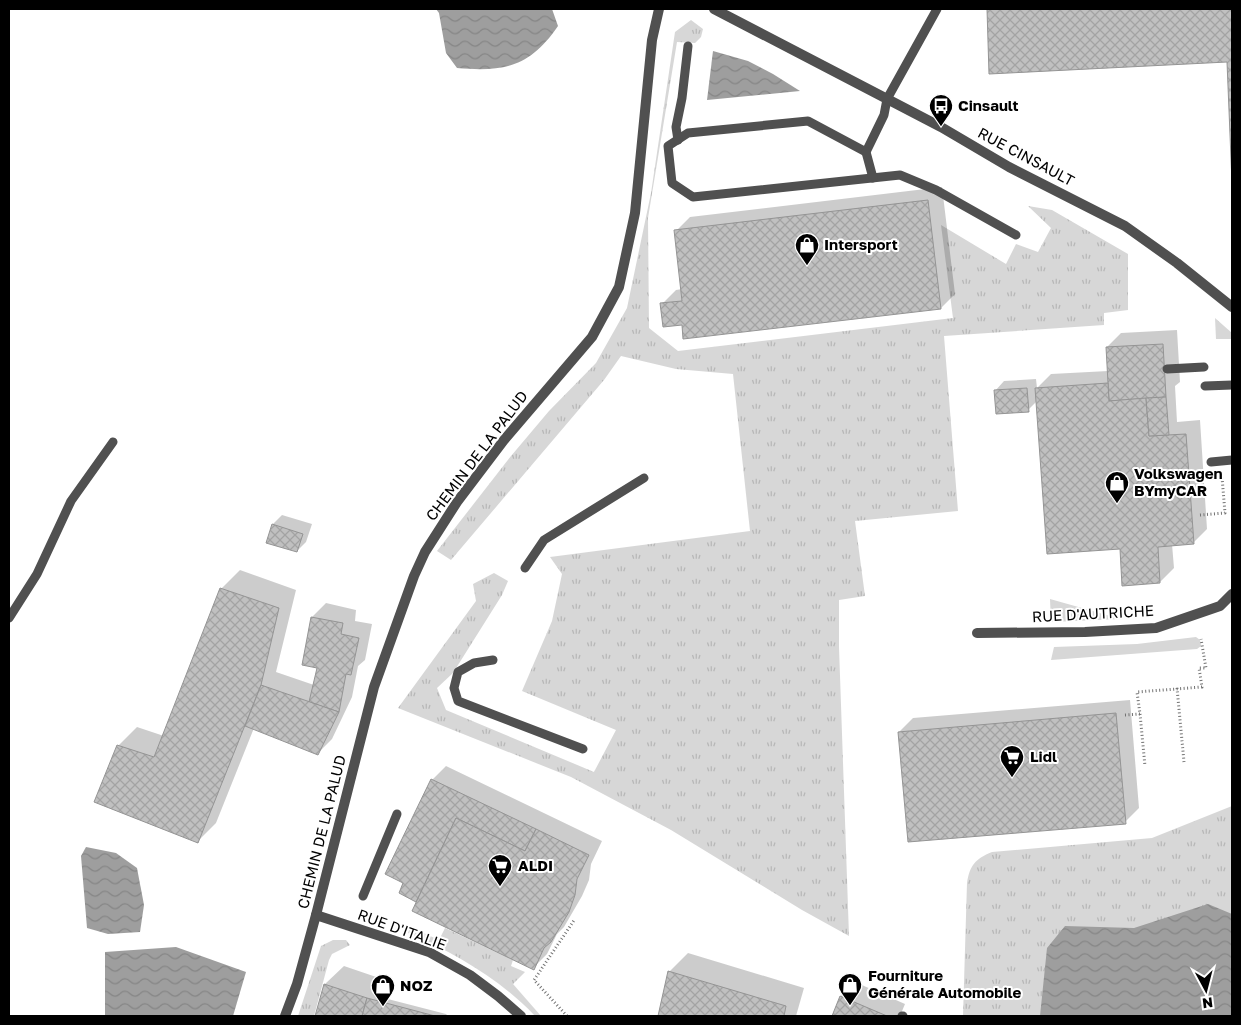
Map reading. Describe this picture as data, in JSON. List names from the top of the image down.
{
  "streets": {
    "street": [
      "RUE CINSAULT",
      "CHEMIN DE LA PALUD",
      "RUE D'AUTRICHE",
      "RUE D'ITALIE"
    ]
  },
  "crossings": [
    ["CHEMIN DE LA PALUD", "RUE D'ITALIE"]
  ],
  "places": {
    "bus stop": ["Cinsault"],
    "shop": [
      "Intersport",
      "Volkswagen BYmyCAR",
      "Fourniture Générale Automobile",
      "NOZ"
    ],
    "supermarket": ["Lidl", "ALDI"]
  },
  "north": "bottom"
}
